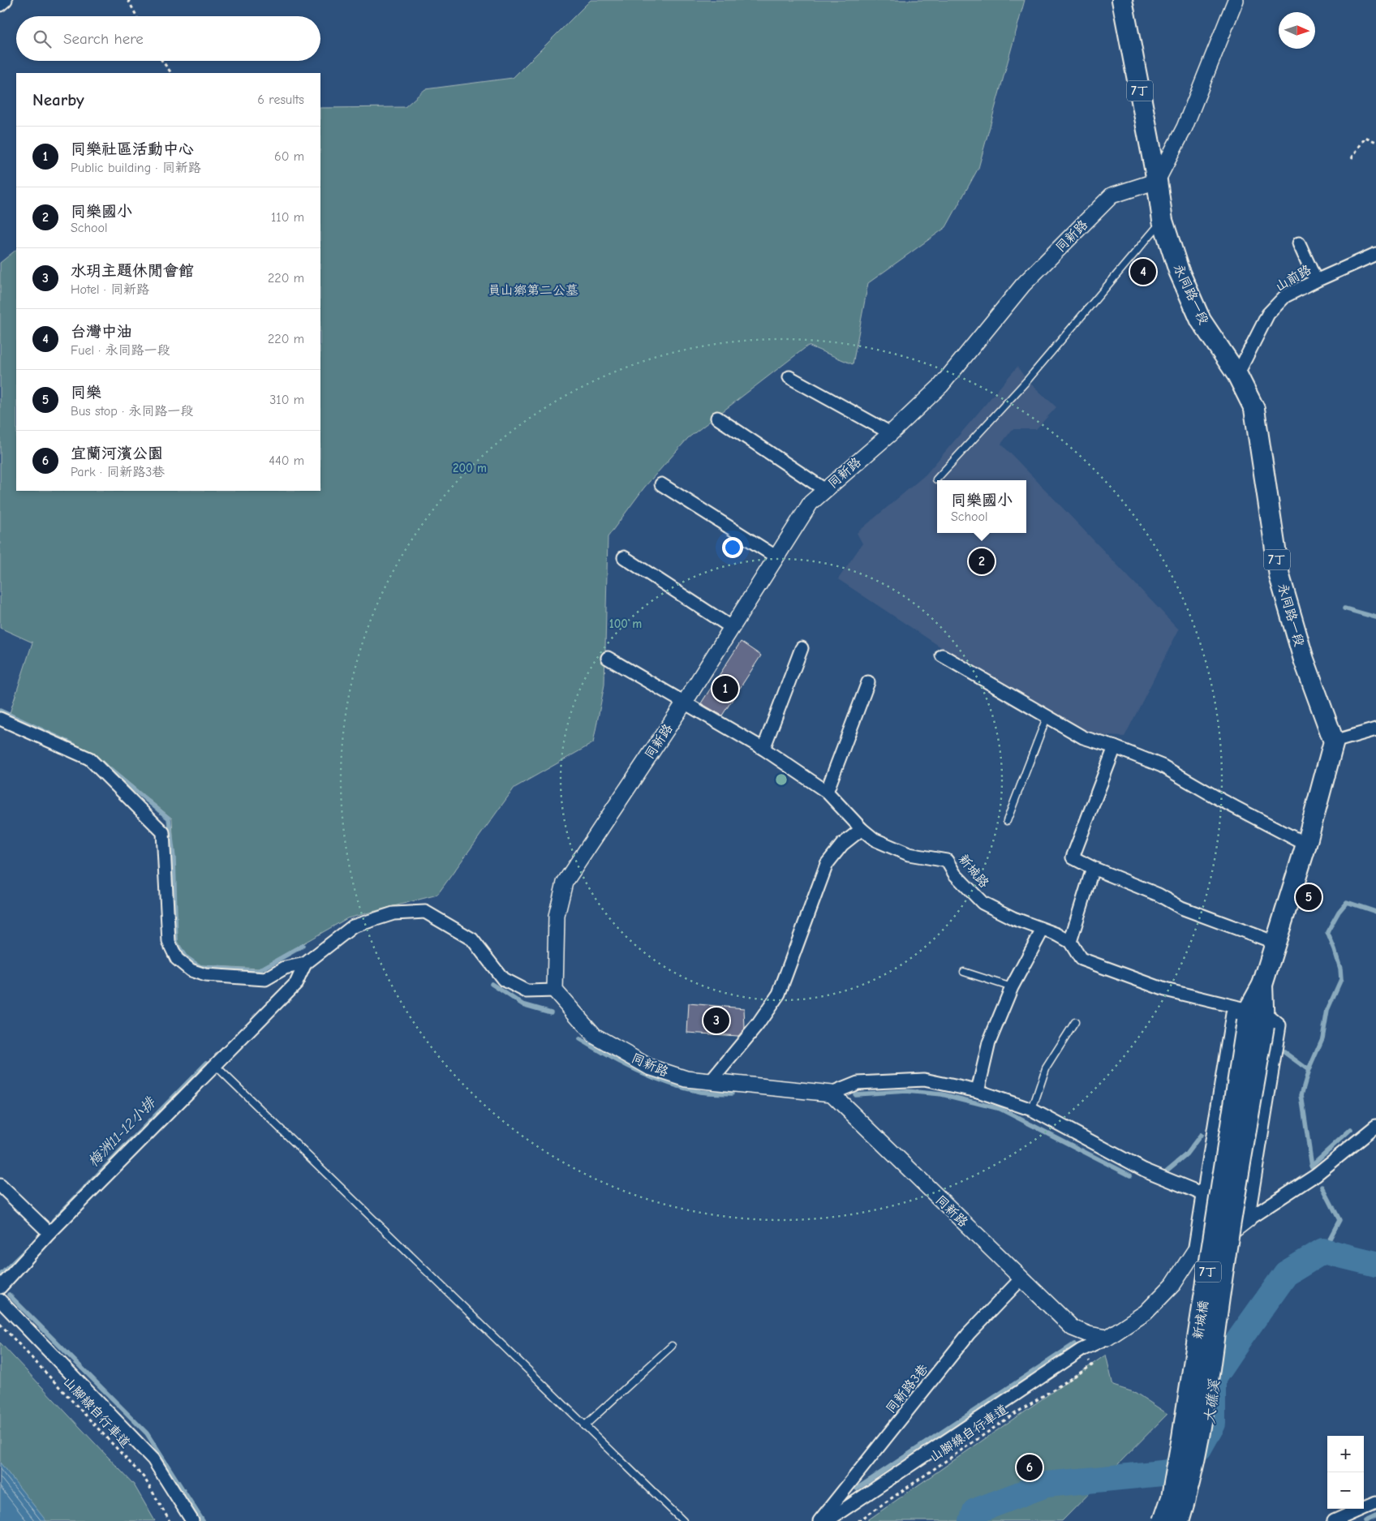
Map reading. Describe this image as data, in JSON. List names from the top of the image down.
{
  "streets": {
    "main road": ["7丁", "永同路一段", "新城橋"],
    "street": [
      "同新路",
      "山前路",
      "新城路",
      "同新路3巷"
    ],
    "path": ["山腳線自行車道"]
  },
  "crossings": [
    ["7丁", "同新路"],
    ["7丁", "永同路一段"],
    ["7丁", "新城橋"],
    ["同新路", "永同路一段"],
    ["同新路", "新城路"],
    ["同新路", "同新路3巷"],
    ["山前路", "永同路一段"]
  ],
  "water": ["梅洲11-12小排", "大礁溪"],
  "parks": ["員山鄉第二公墓"],
  "north": "right",
  "page": {
    "search": "Search here",
    "heading": ["Nearby", "6 results"],
    "list": [
      {
        "mark": "1",
        "name": "同樂社區活動中心",
        "note": "Public building · 同新路",
        "value": "60 m"
      },
      {
        "mark": "2",
        "name": "同樂國小",
        "note": "School",
        "value": "110 m"
      },
      {
        "mark": "3",
        "name": "水玥主題休閒會館",
        "note": "Hotel · 同新路",
        "value": "220 m"
      },
      {
        "mark": "4",
        "name": "台灣中油",
        "note": "Fuel · 永同路一段",
        "value": "220 m"
      },
      {
        "mark": "5",
        "name": "同樂",
        "note": "Bus stop · 永同路一段",
        "value": "310 m"
      },
      {
        "mark": "6",
        "name": "宜蘭河濱公園",
        "note": "Park · 同新路3巷",
        "value": "440 m"
      }
    ],
    "pins": [
      "4",
      "2",
      "1",
      "5",
      "3",
      "6"
    ],
    "popup": ["同樂國小", "School"],
    "map_buttons": ["+", "−"]
  },
  "rings": ["200 m", "100 m"]
}
